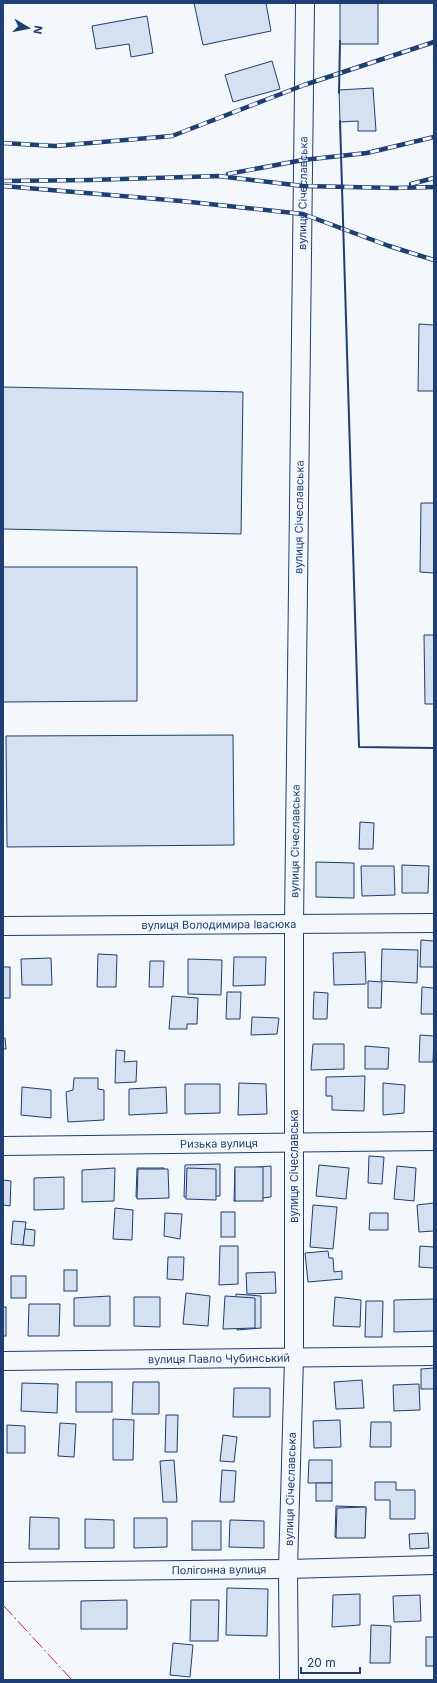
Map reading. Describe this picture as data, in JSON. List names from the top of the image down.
{
  "streets": {
    "street": [
      "вулиця Січеславська",
      "вулиця Володимира Івасюка",
      "Ризька вулиця",
      "вулиця Павло Чубинський",
      "Полігонна вулиця"
    ]
  },
  "crossings": [
    ["вулиця Січеславська", "вулиця Володимира Івасюка"],
    ["вулиця Січеславська", "Ризька вулиця"],
    ["вулиця Січеславська", "вулиця Павло Чубинський"],
    ["вулиця Січеславська", "Полігонна вулиця"]
  ],
  "scale_bar": "20 m",
  "north": "right"
}
